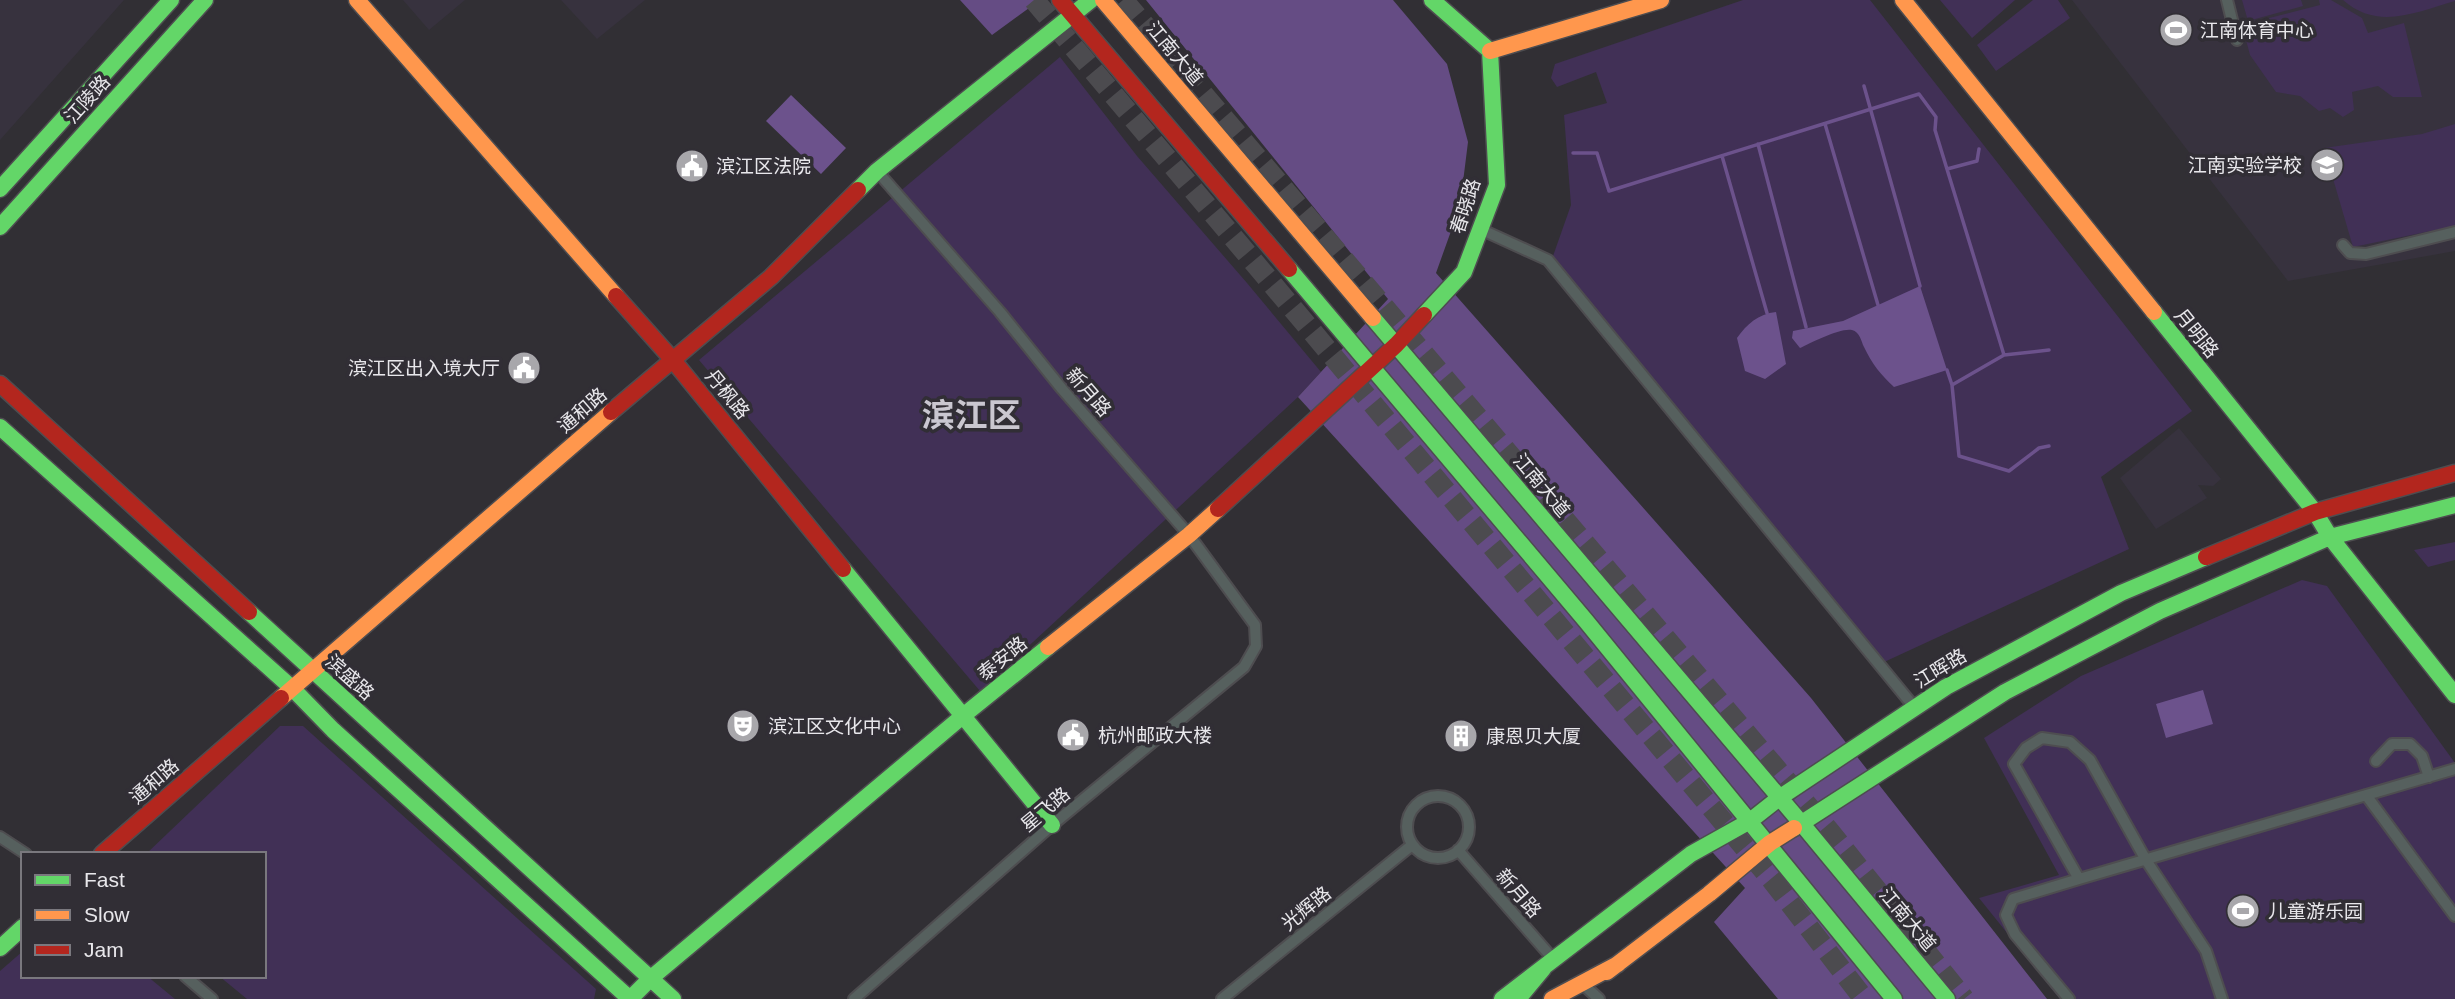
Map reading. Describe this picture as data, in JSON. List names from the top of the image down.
{
  "streets": {
    "main road": [
      "江南大道",
      "江陵路",
      "春晓路",
      "月明路",
      "丹枫路",
      "通和路",
      "泰安路",
      "江晖路",
      "滨盛路"
    ],
    "street": ["新月路", "星飞路", "光辉路"]
  },
  "crossings": [
    ["江南大道", "春晓路"],
    ["江南大道", "泰安路"],
    ["江南大道", "江晖路"],
    ["春晓路", "泰安路"],
    ["月明路", "江晖路"],
    ["新月路", "通和路"],
    ["新月路", "泰安路"],
    ["新月路", "江晖路"],
    ["新月路", "星飞路"],
    ["新月路", "光辉路"],
    ["丹枫路", "通和路"],
    ["丹枫路", "泰安路"],
    ["丹枫路", "星飞路"],
    ["通和路", "滨盛路"],
    ["泰安路", "滨盛路"]
  ],
  "districts": ["滨江区"],
  "places": {
    "sports": ["江南体育中心", "儿童游乐园"],
    "school or university": ["江南实验学校"],
    "public building": ["滨江区法院", "滨江区出入境大厅", "杭州邮政大楼"],
    "theatre": ["滨江区文化中心"],
    "building": ["康恩贝大厦"]
  },
  "legend": ["Fast", "Slow", "Jam"]
}
